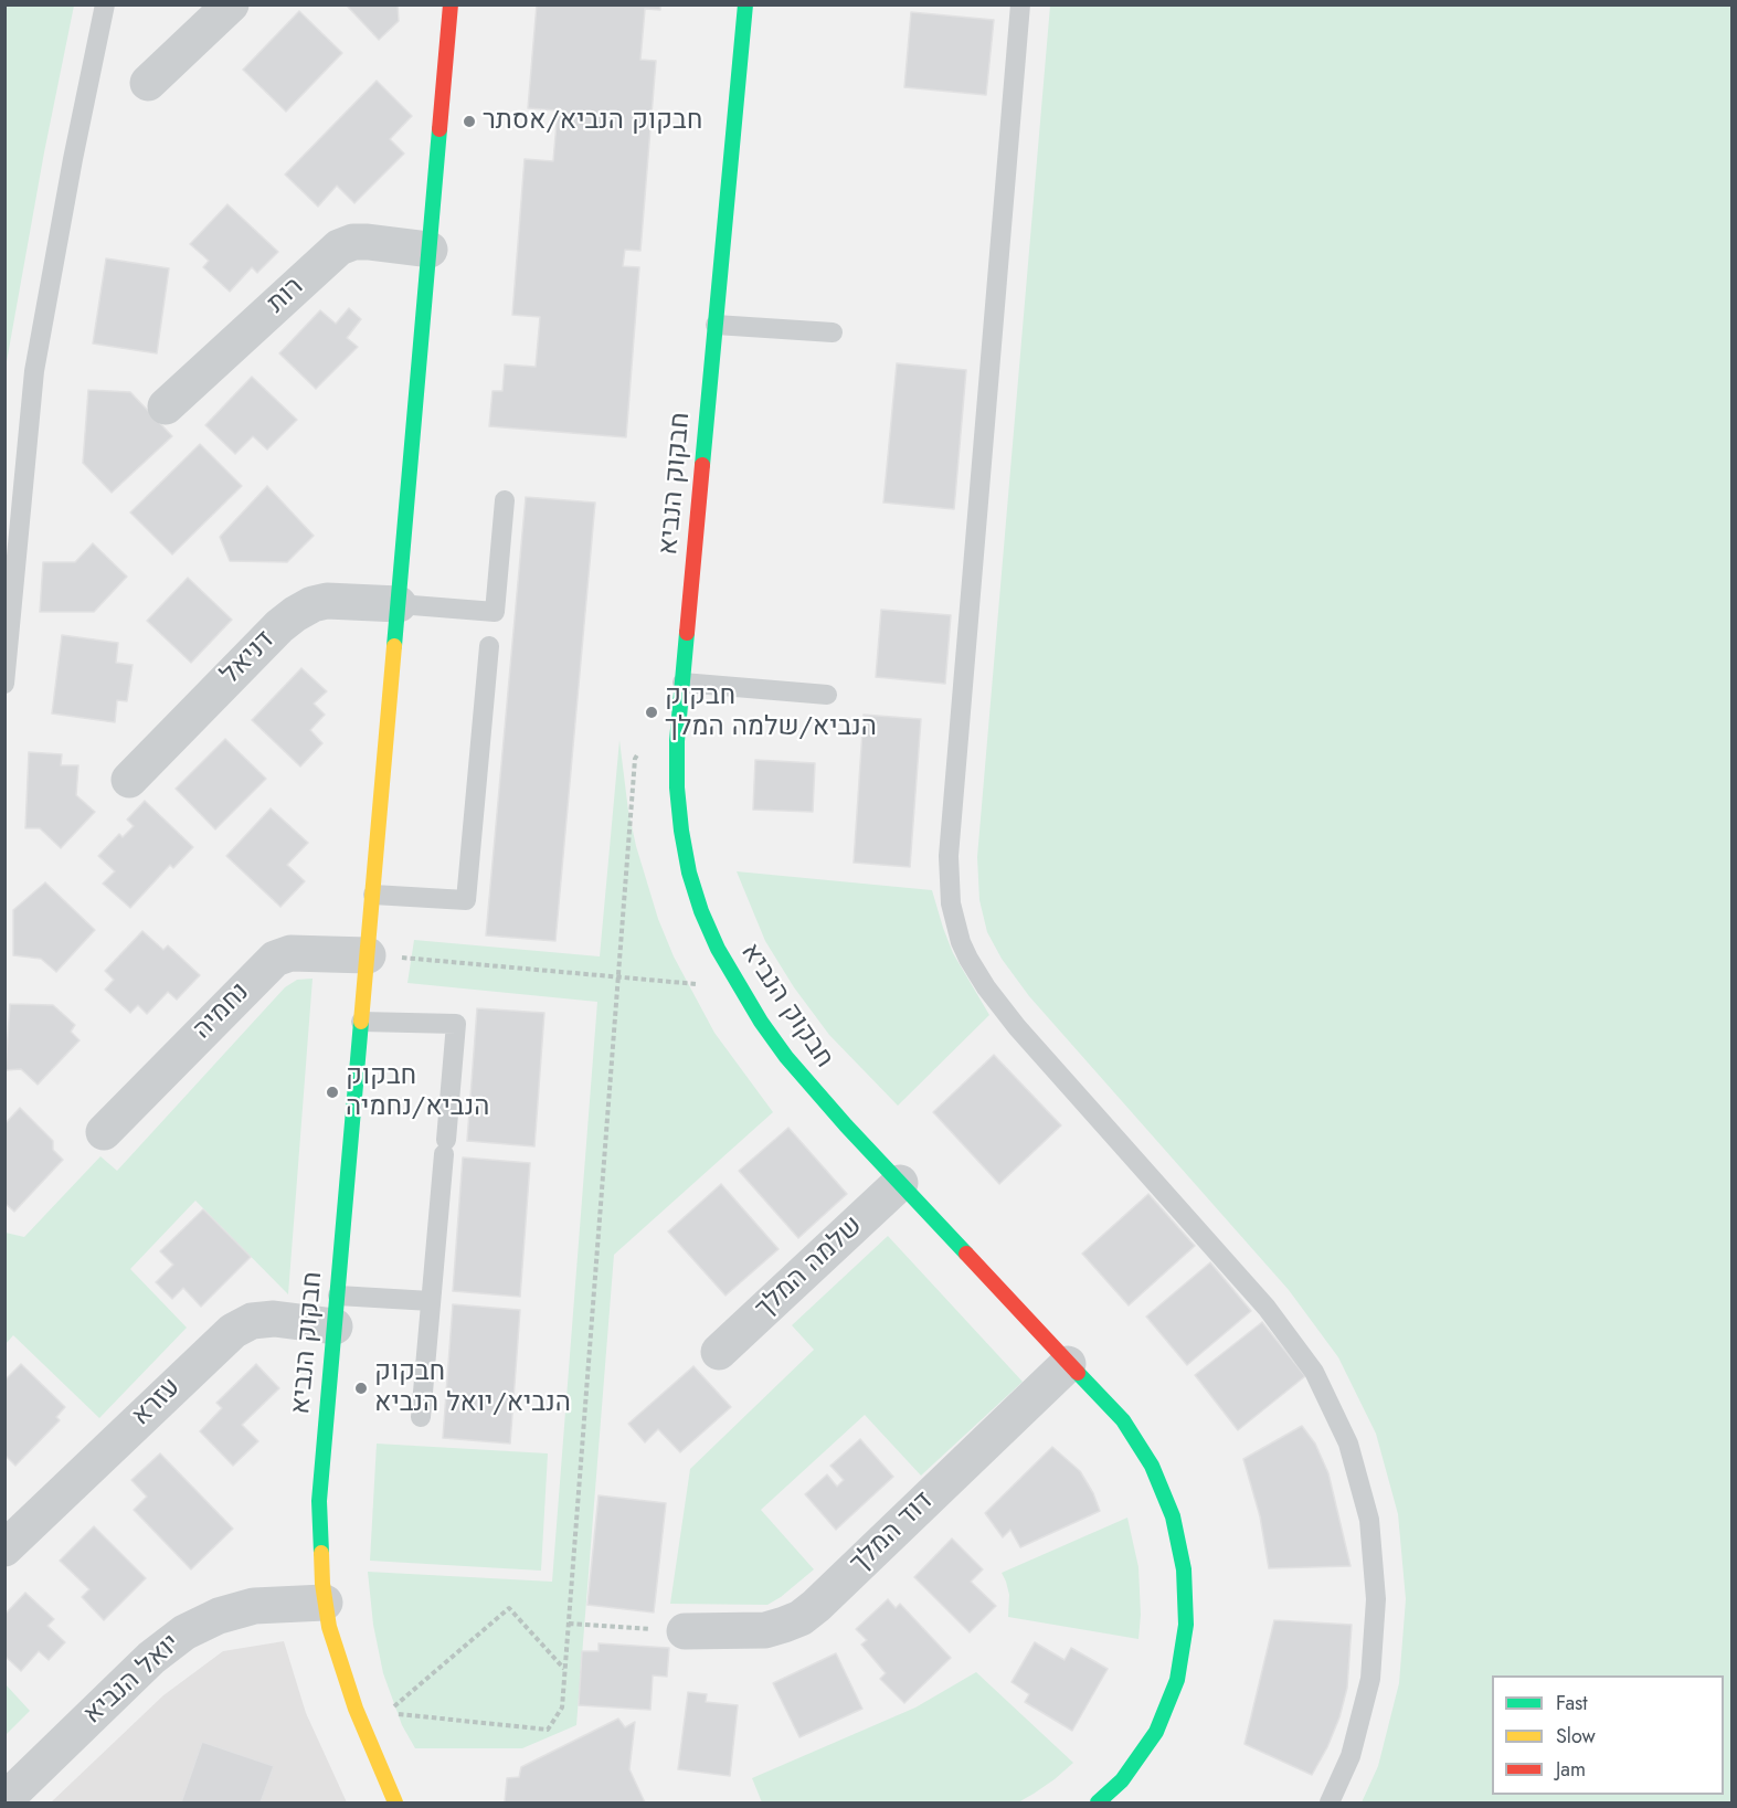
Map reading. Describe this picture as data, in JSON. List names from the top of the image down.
{
  "streets": {
    "street": [
      "רות",
      "חבקוק הנביא",
      "דניאל",
      "נחמיה",
      "שלמה המלך",
      "עזרא",
      "דוד המלך",
      "יואל הנביא"
    ]
  },
  "crossings": [
    ["רות", "חבקוק הנביא"],
    ["חבקוק הנביא", "דניאל"],
    ["חבקוק הנביא", "נחמיה"],
    ["חבקוק הנביא", "שלמה המלך"],
    ["חבקוק הנביא", "עזרא"],
    ["חבקוק הנביא", "דוד המלך"],
    ["חבקוק הנביא", "יואל הנביא"]
  ],
  "places": [
    "חבקוק הנביא/אסתר",
    "חבקוק הנביא/שלמה המלך",
    "חבקוק הנביא/נחמיה",
    "חבקוק הנביא/יואל הנביא"
  ],
  "legend": ["Fast", "Slow", "Jam"]
}
